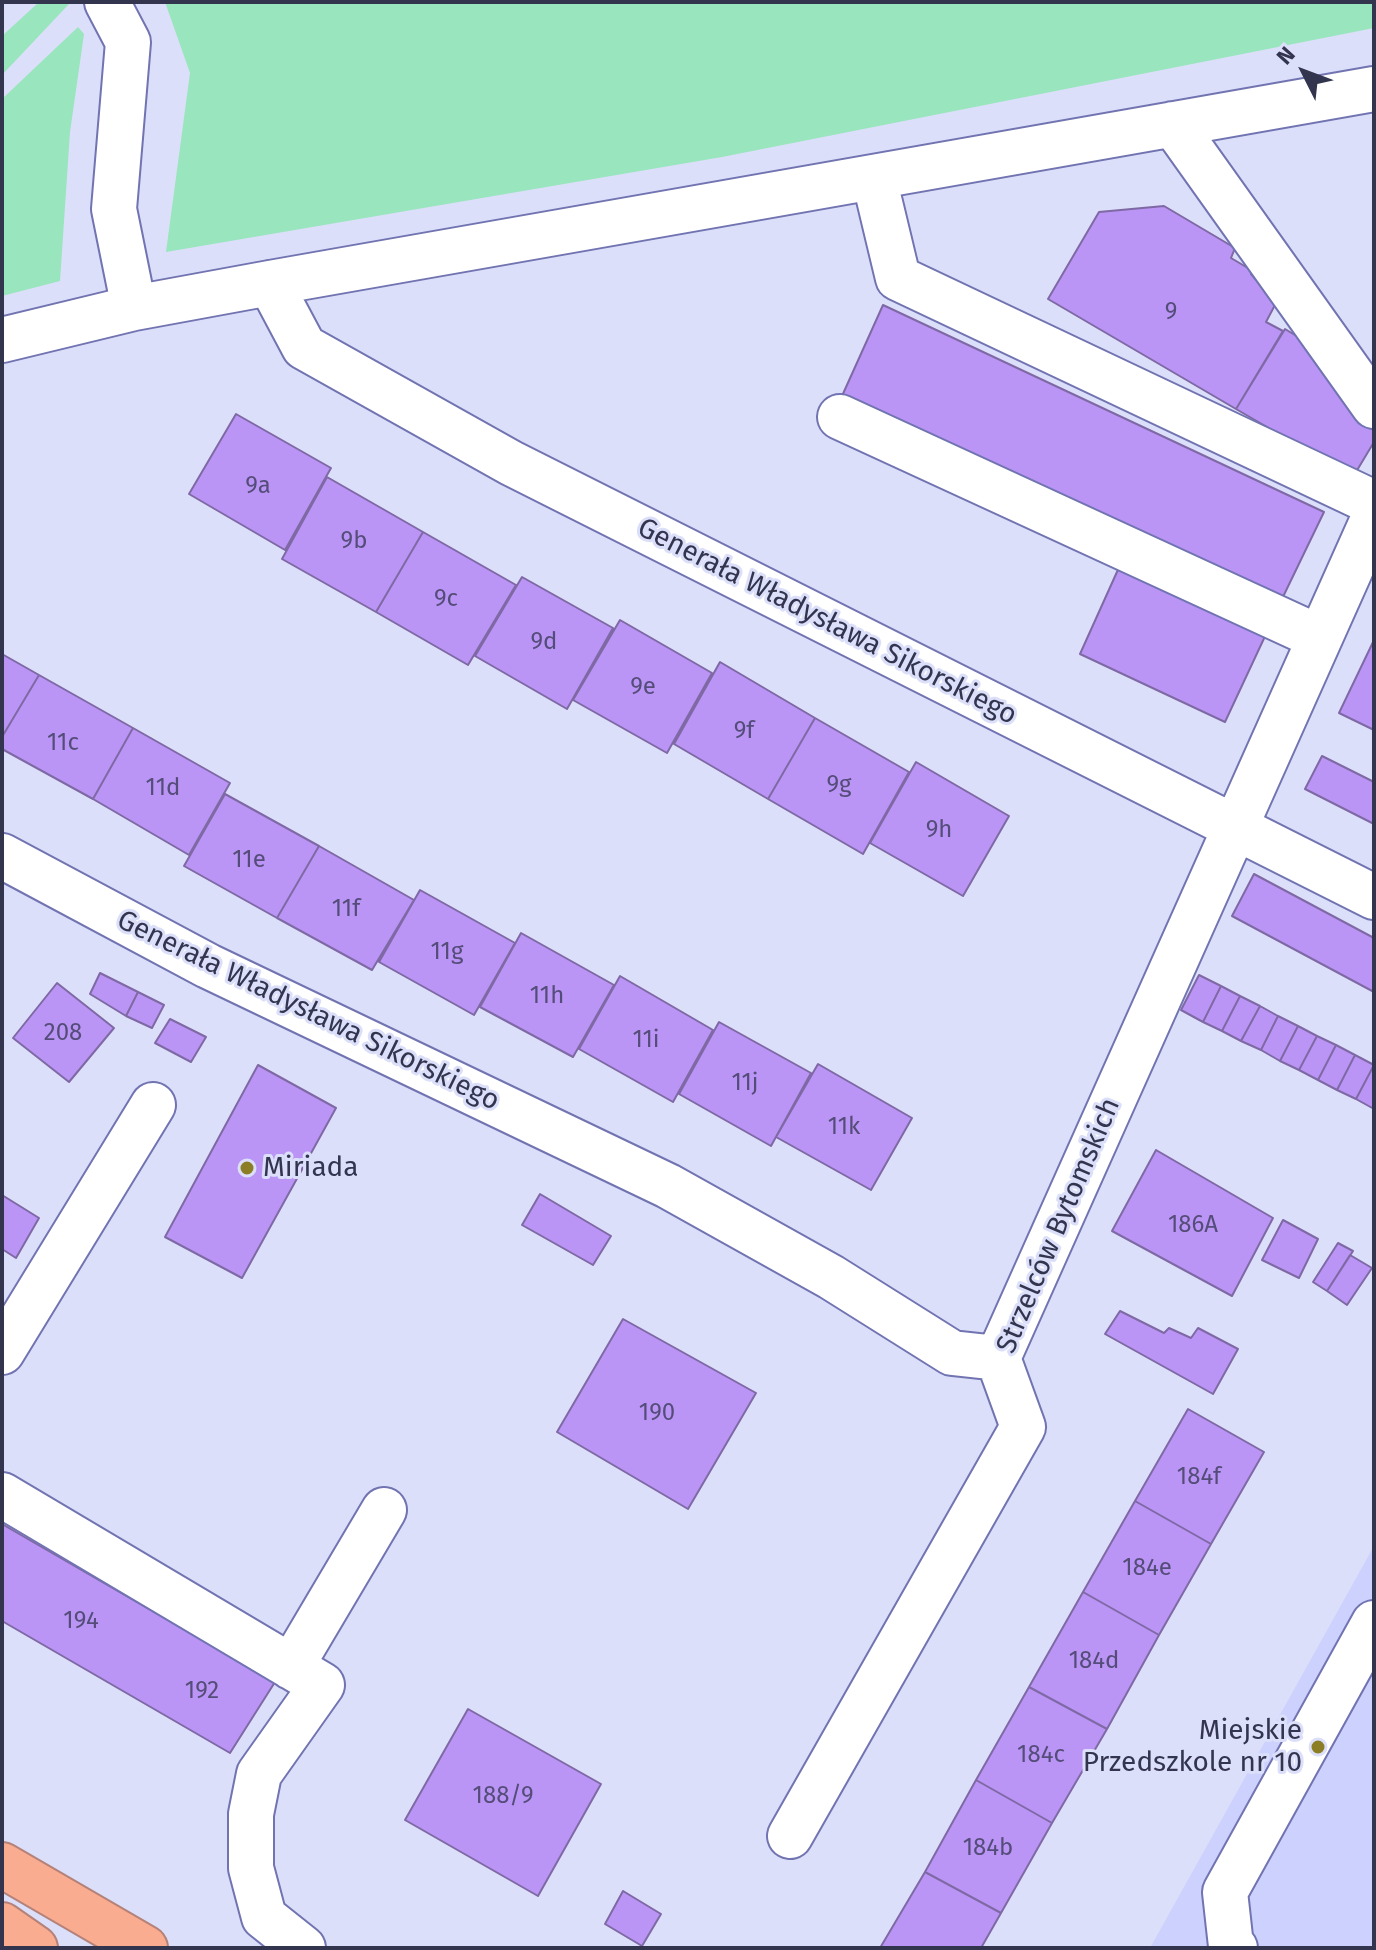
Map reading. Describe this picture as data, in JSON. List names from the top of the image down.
{
  "streets": {
    "street": ["Generała Władysława Sikorskiego", "Strzelców Bytomskich"]
  },
  "crossings": [
    ["Generała Władysława Sikorskiego", "Strzelców Bytomskich"]
  ],
  "places": ["Miriada", "Miejskie Przedszkole nr 10"],
  "house_numbers": [
    "9",
    "9a",
    "9b",
    "9c",
    "9d",
    "9e",
    "9f",
    "11c",
    "9g",
    "11d",
    "9h",
    "11e",
    "11f",
    "11g",
    "11h",
    "208",
    "11i",
    "11j",
    "11k",
    "186A",
    "190",
    "184f",
    "184e",
    "194",
    "184d",
    "192",
    "184c",
    "188/9",
    "184b"
  ],
  "north": "top left"
}
